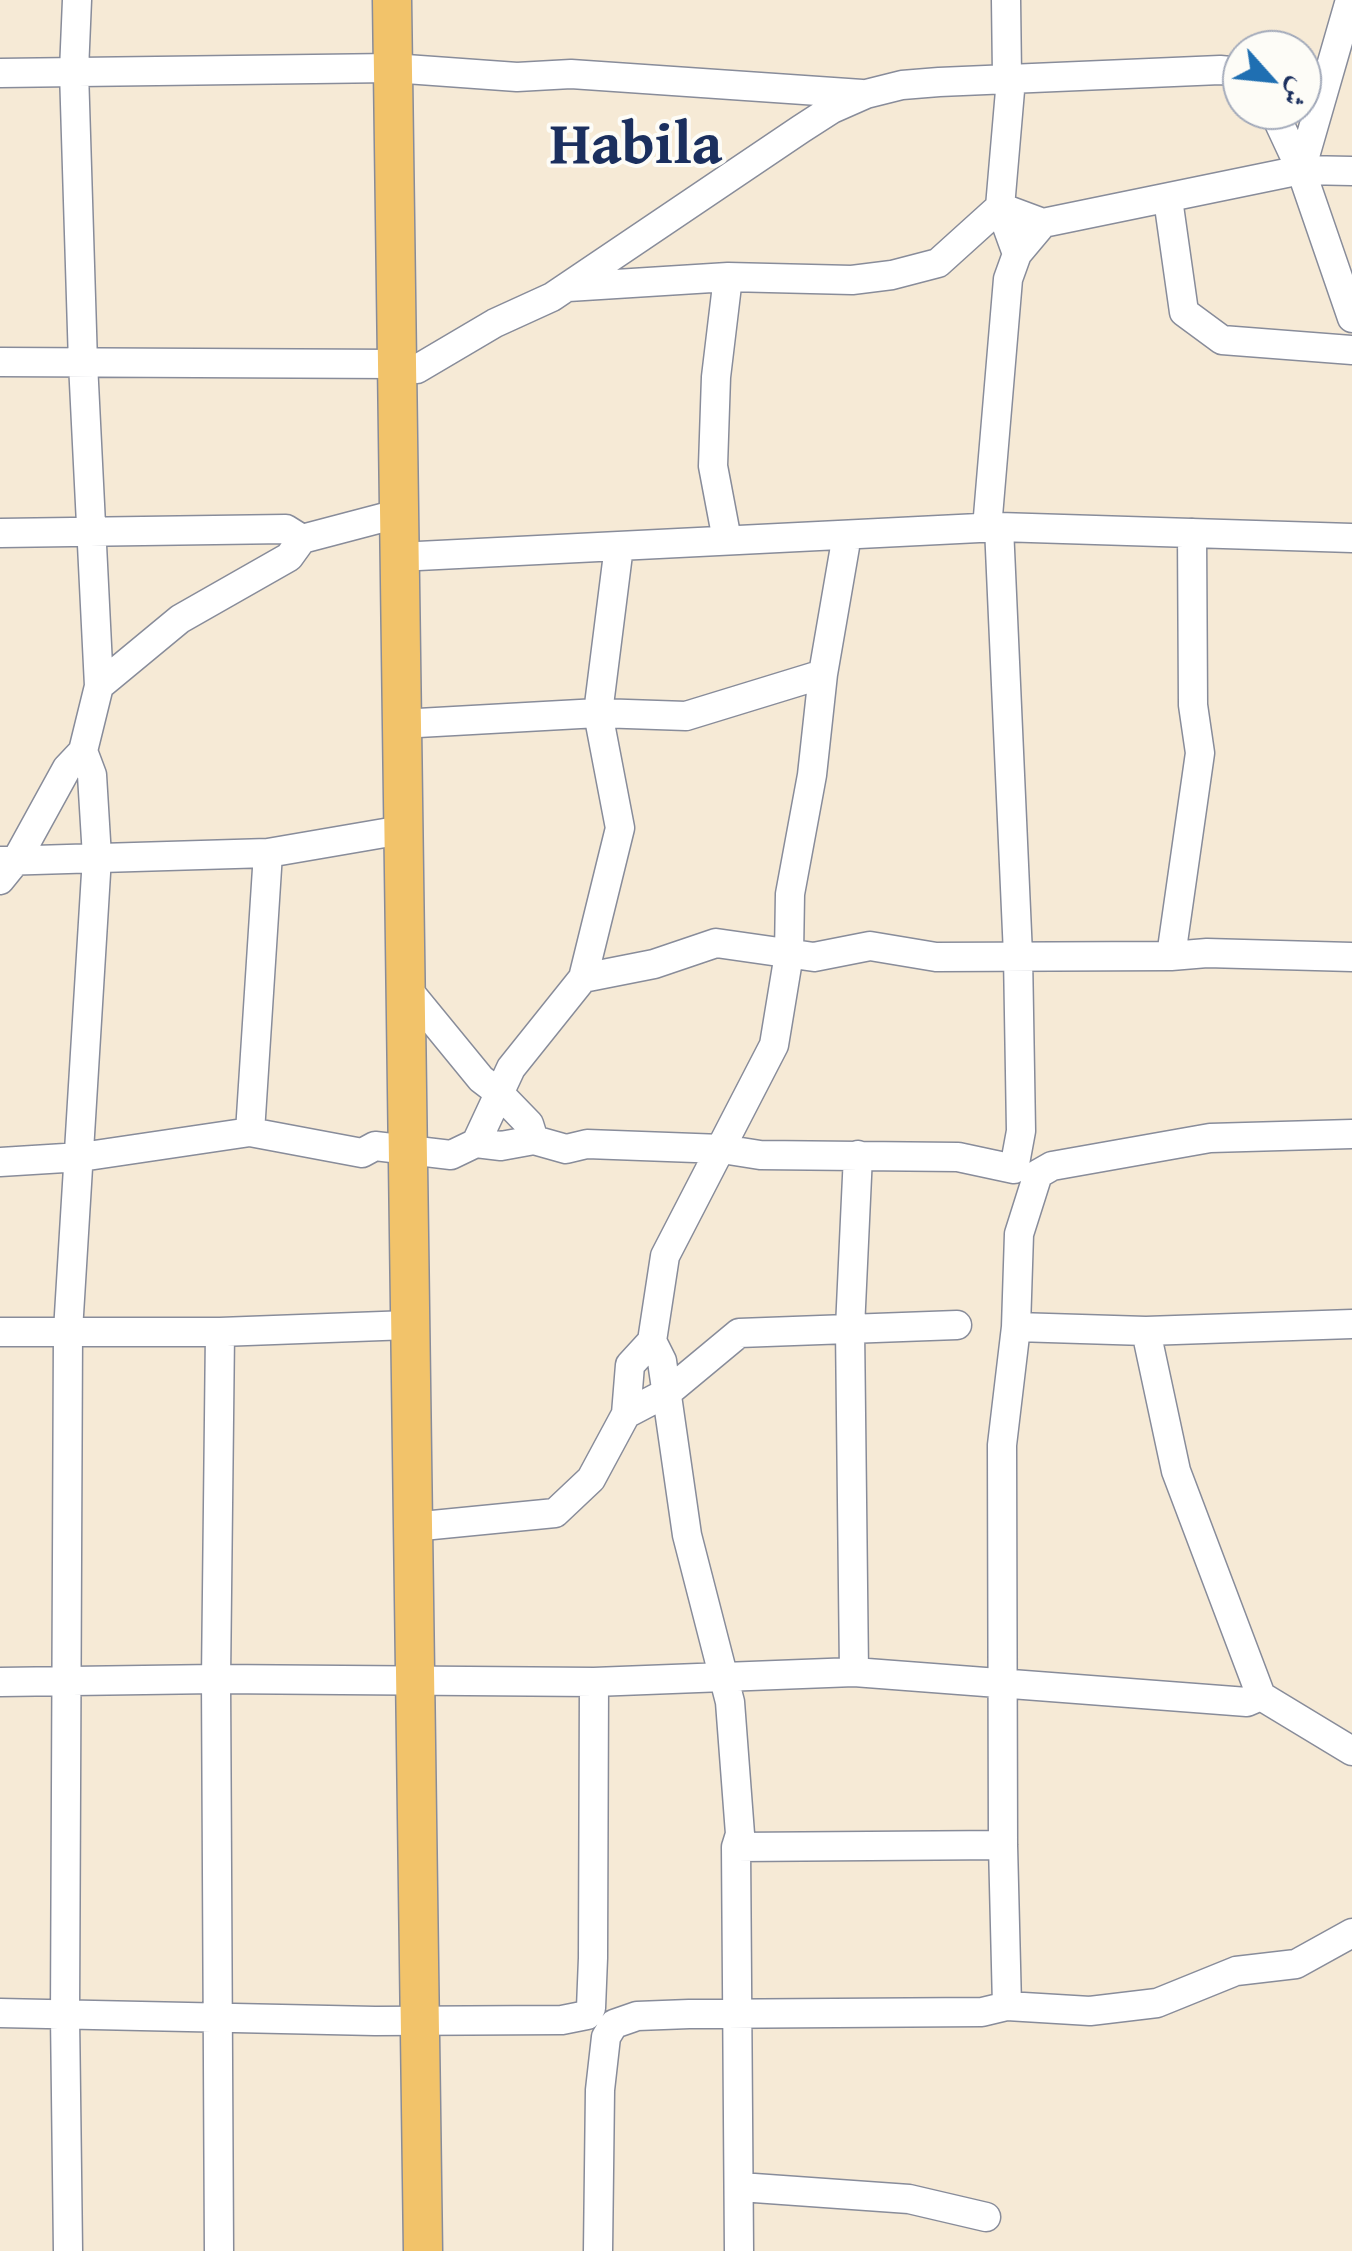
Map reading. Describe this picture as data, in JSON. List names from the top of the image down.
{
  "districts": ["Habila"],
  "north": "bottom right"
}
